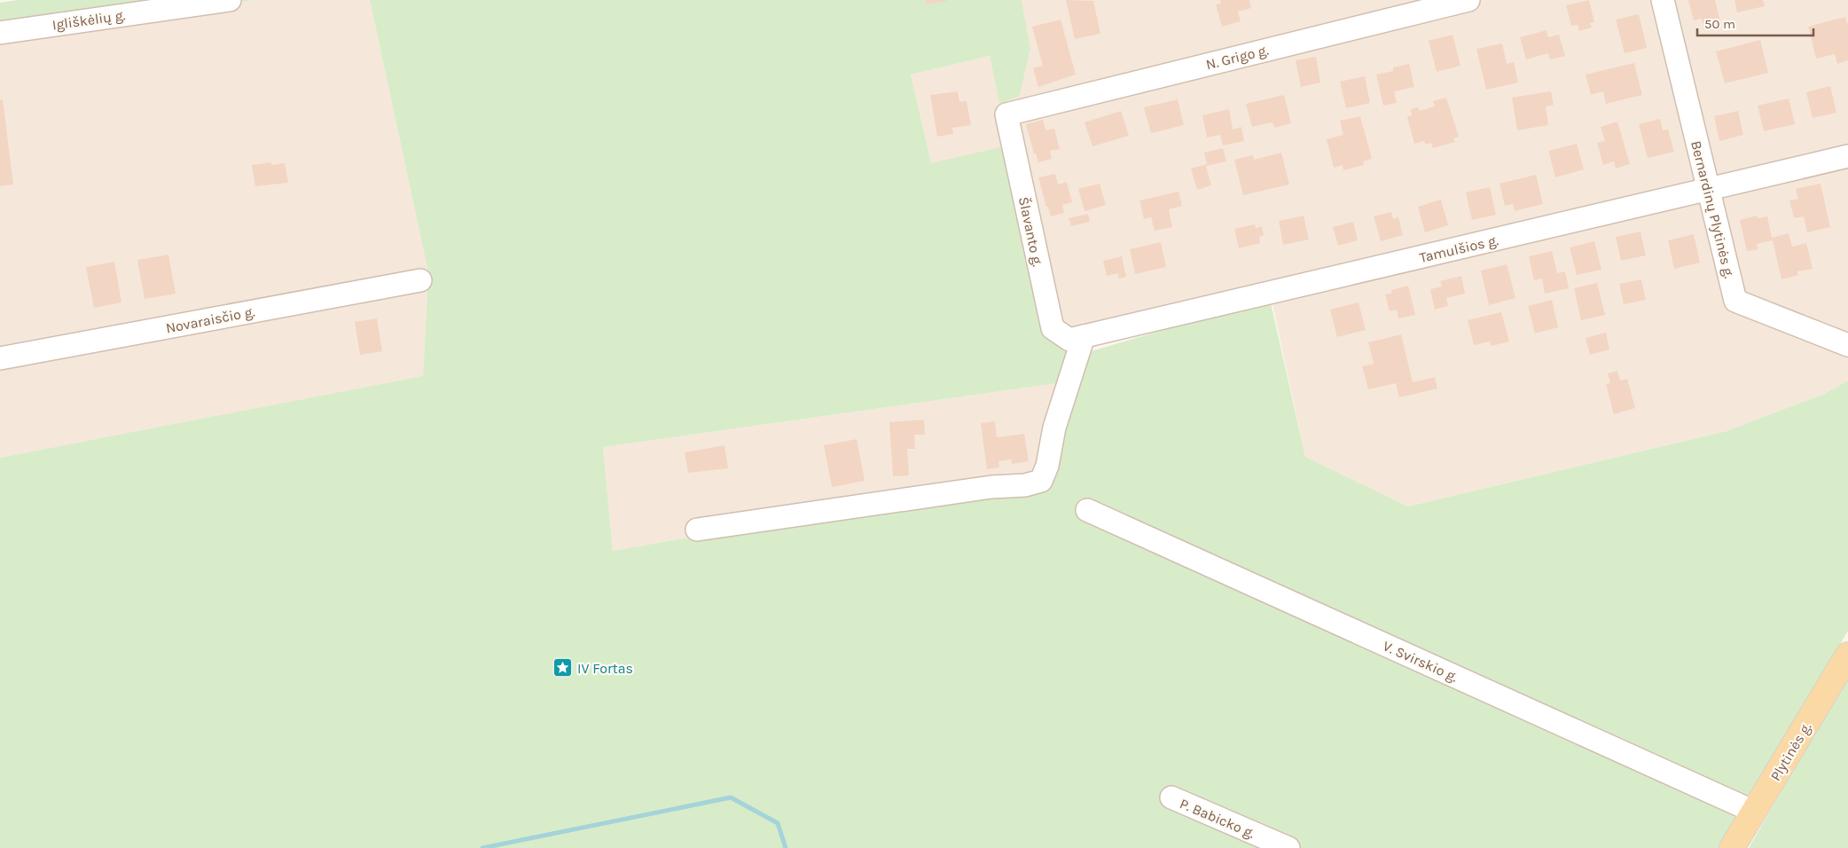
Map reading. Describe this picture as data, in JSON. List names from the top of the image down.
{
  "streets": {
    "main road": ["Plytinės g."],
    "street": [
      "Igliškėlių g.",
      "N. Grigo g.",
      "Bernardinų Plytinės g.",
      "Šlavanto g.",
      "Tamulšios g.",
      "Novaraisčio g.",
      "V. Svirskio g.",
      "P. Babicko g."
    ]
  },
  "crossings": [
    ["N. Grigo g.", "Šlavanto g."],
    ["Bernardinų Plytinės g.", "Tamulšios g."],
    ["Šlavanto g.", "Tamulšios g."],
    ["V. Svirskio g.", "Plytinės g."]
  ],
  "places": {
    "place": ["IV Fortas"]
  },
  "scale_bar": "50 m"
}
